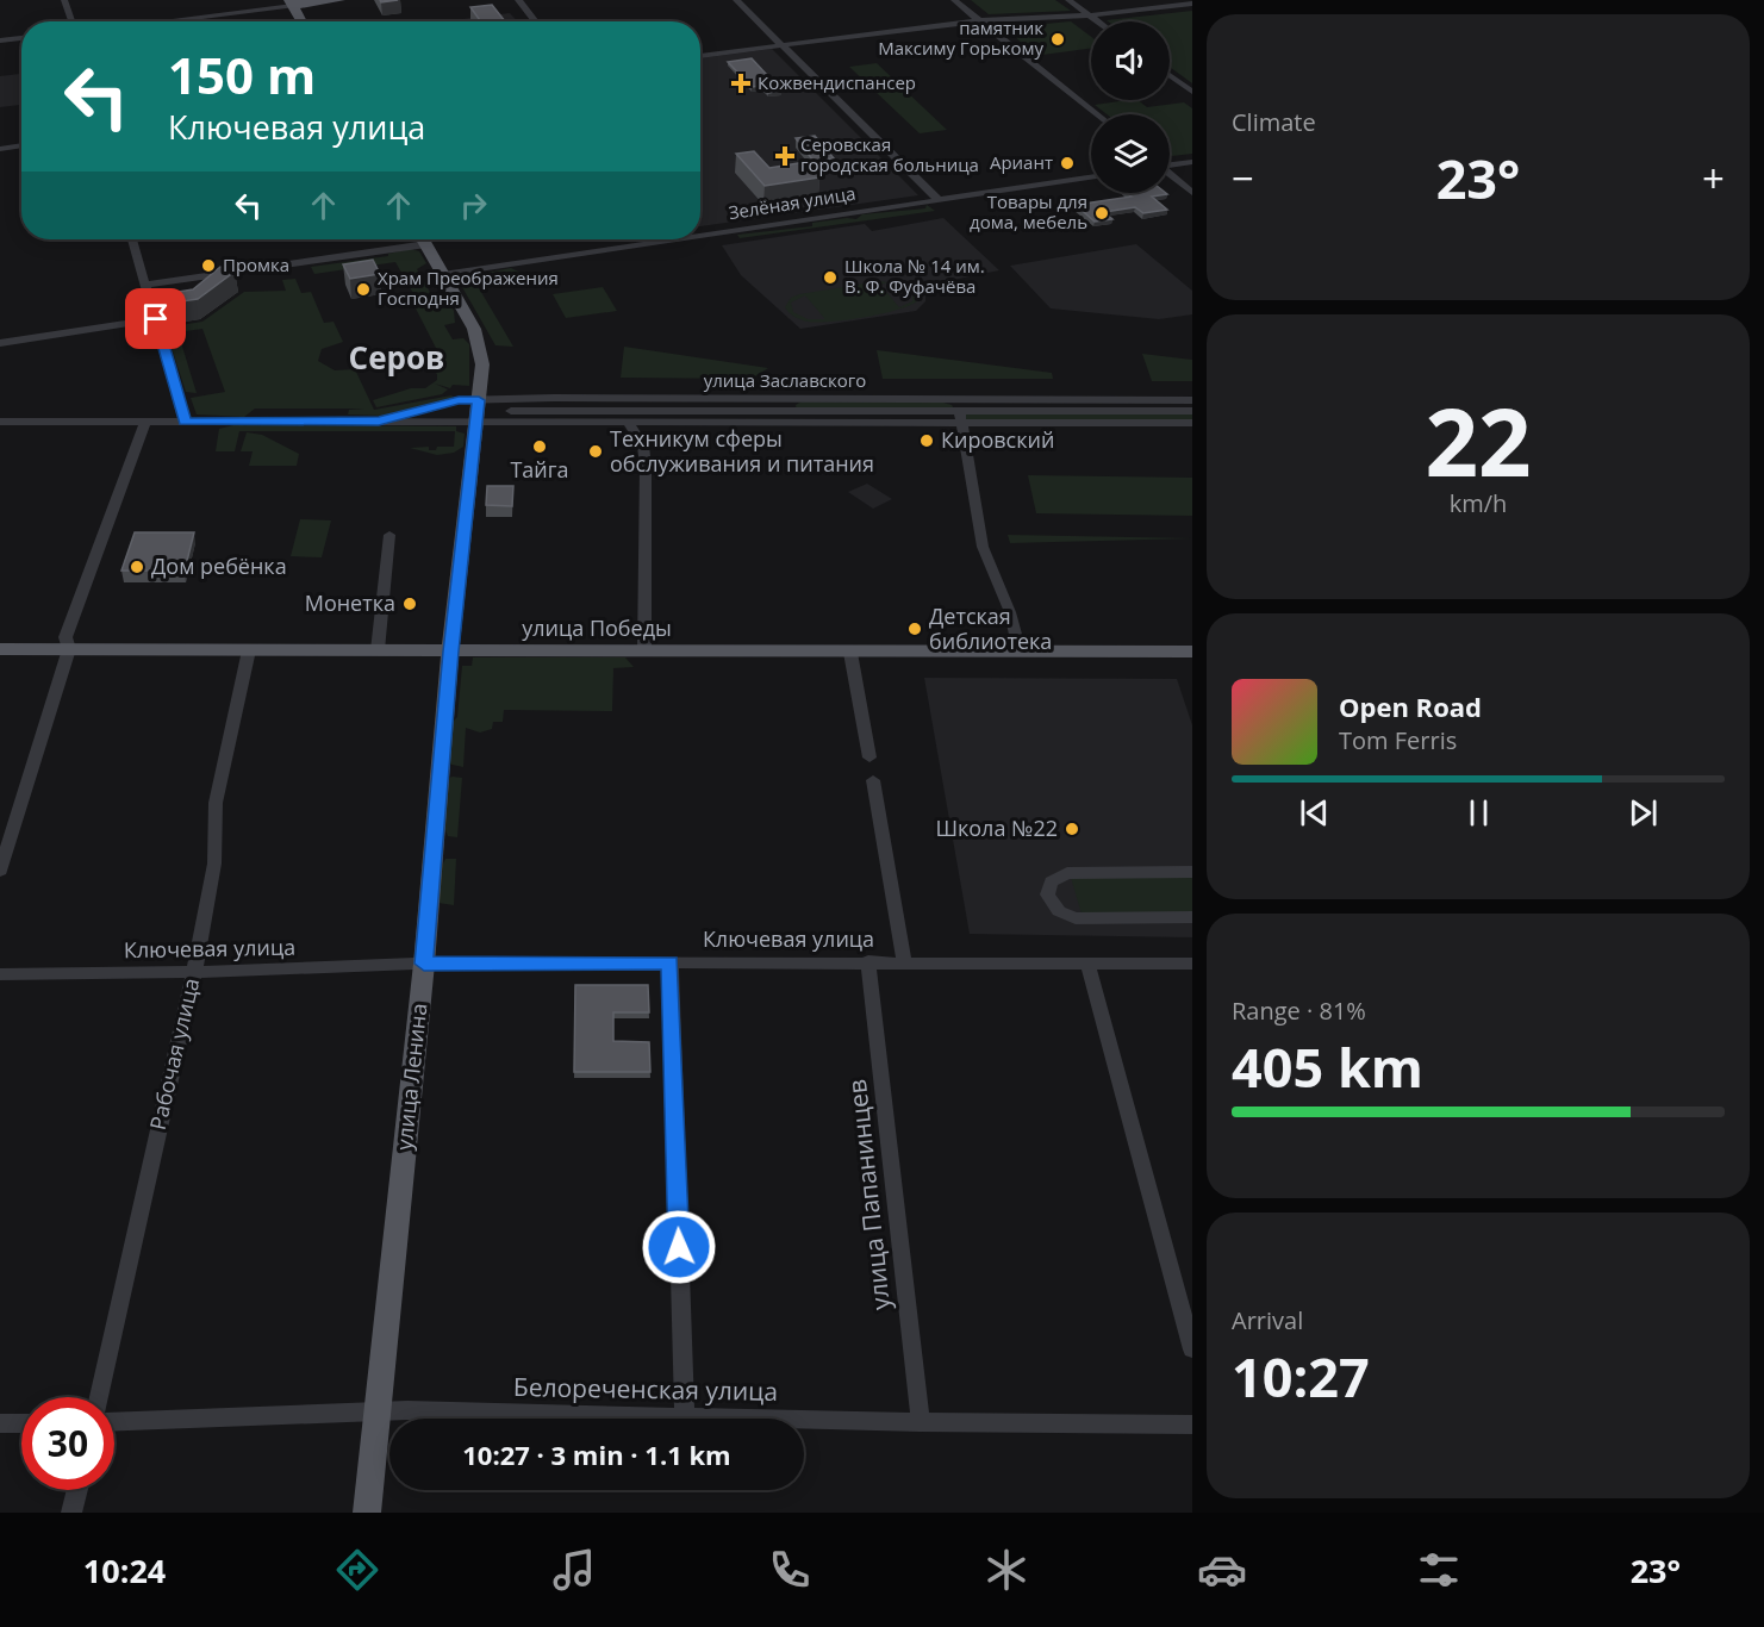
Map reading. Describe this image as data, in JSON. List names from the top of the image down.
{
  "streets": {
    "main road": ["улица Победы", "улица Ленина"],
    "street": [
      "Зелёная улица",
      "улица Заславского",
      "Ключевая улица",
      "Рабочая улица",
      "улица Папанинцев",
      "Белореченская улица"
    ]
  },
  "crossings": [
    ["Зелёная улица", "улица Ленина"],
    ["улица Заславского", "улица Ленина"],
    ["улица Победы", "Рабочая улица"],
    ["улица Победы", "улица Ленина"],
    ["Ключевая улица", "Рабочая улица"],
    ["Ключевая улица", "улица Ленина"],
    ["Ключевая улица", "улица Папанинцев"],
    ["улица Ленина", "Белореченская улица"],
    ["улица Папанинцев", "Белореченская улица"]
  ],
  "districts": ["Серов"],
  "places": {
    "other": [
      "памятник Максиму Горькому",
      "Ариант",
      "Товары для дома, мебель",
      "Промка",
      "Школа № 14 им. В. Ф. Фуфачёва",
      "Храм Преображения Господня",
      "Кировский",
      "Тайга",
      "Техникум сферы обслуживания и питания",
      "Дом ребёнка",
      "Монетка",
      "Детская библиотека",
      "Школа №22"
    ],
    "health": ["Кожвендиспансер", "Серовская городская больница"]
  },
  "page": {
    "tile": [
      "Climate",
      ["22", "km/h"],
      ["Range · 81%", "405 km"],
      ["Arrival", "10:27"]
    ],
    "turn": ["150 m", "Ключевая улица"],
    "heat": ["−", "23°", "+"],
    "song": ["Open Road", "Tom Ferris"],
    "limit": "30",
    "trip": "10:27 · 3 min · 1.1 km",
    "tabs": ["10:24", "23°"]
  }
}
